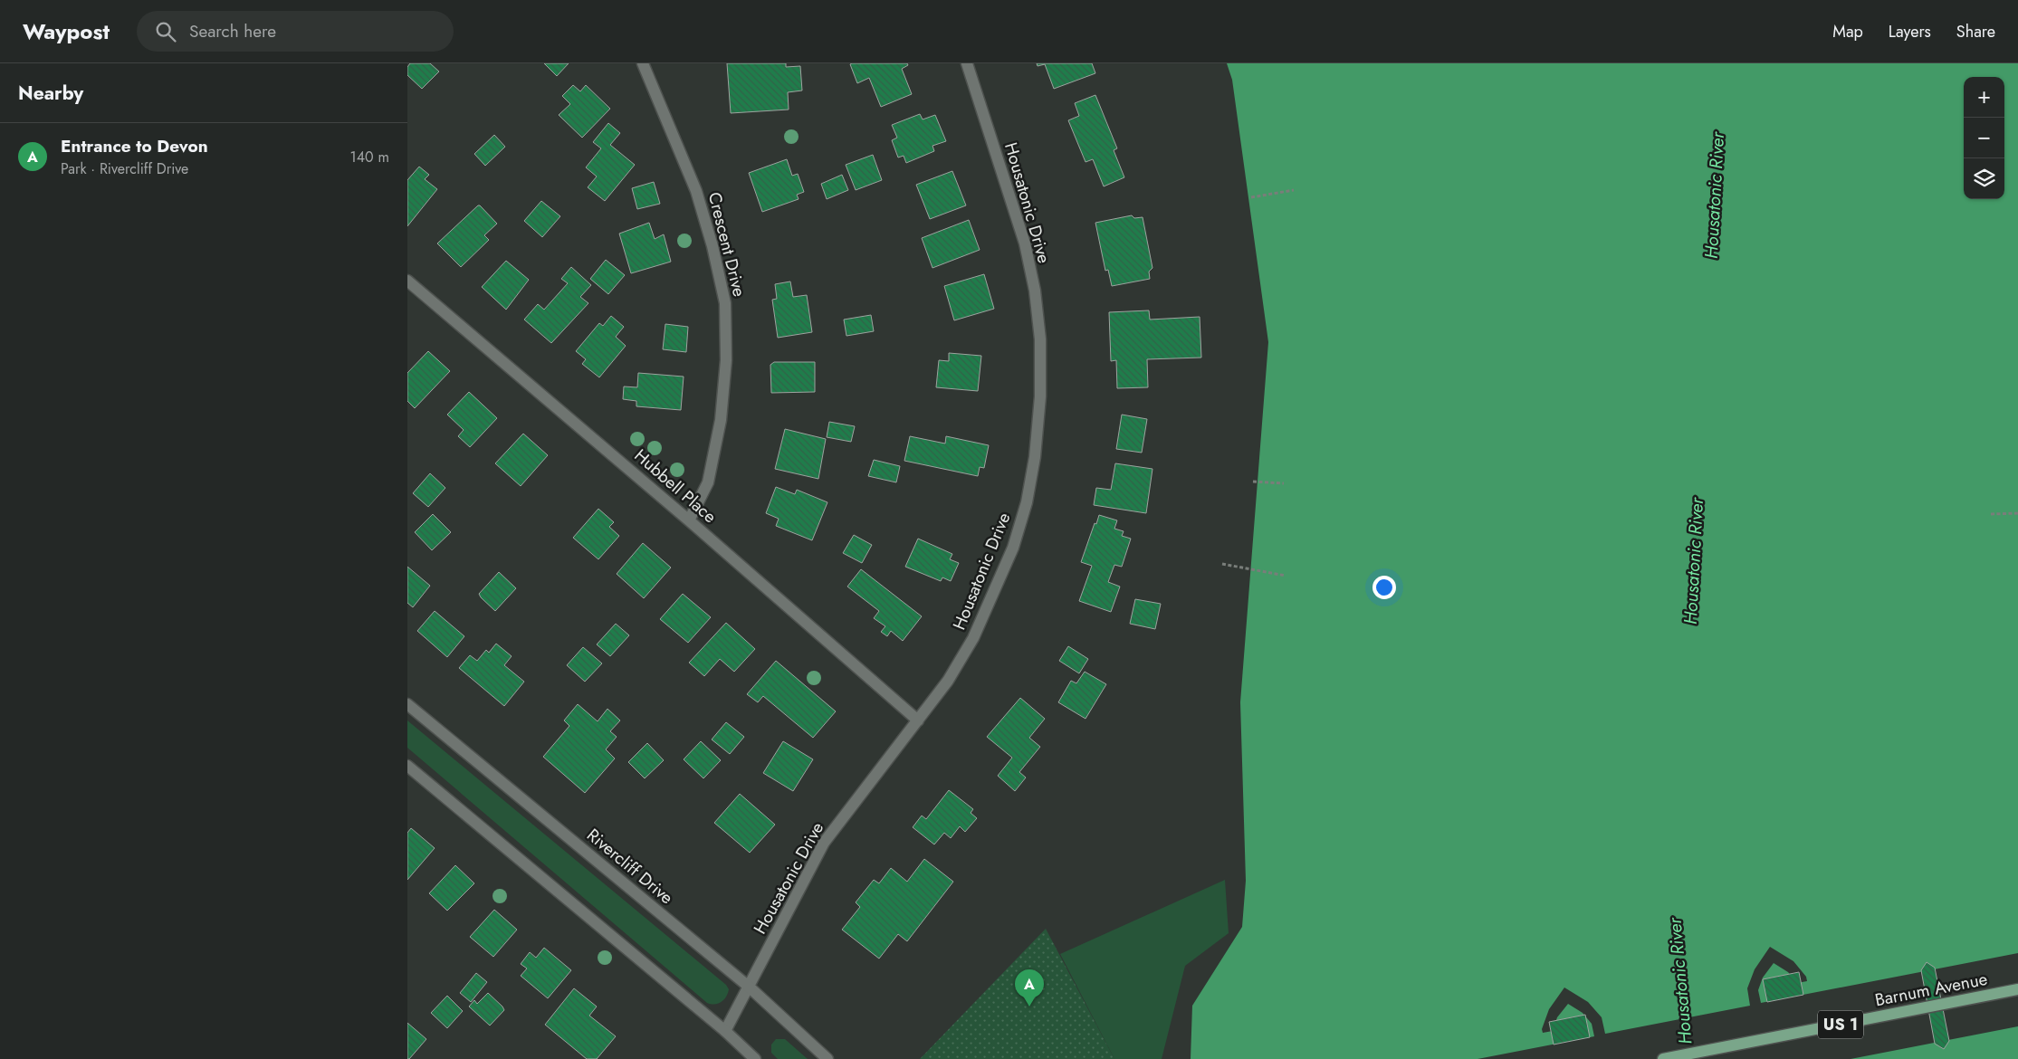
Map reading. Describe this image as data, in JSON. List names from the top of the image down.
{
  "streets": {
    "main road": ["Barnum Avenue", "US 1"],
    "street": [
      "Housatonic Drive",
      "Crescent Drive",
      "Hubbell Place",
      "Rivercliff Drive"
    ]
  },
  "crossings": [
    ["Housatonic Drive", "Hubbell Place"],
    ["Housatonic Drive", "Rivercliff Drive"],
    ["Crescent Drive", "Hubbell Place"]
  ],
  "water": ["Housatonic River"],
  "page": {
    "header": "Waypost",
    "search": "Search here",
    "nav": ["Map", "Layers", "Share"],
    "heading": "Nearby",
    "map_buttons": ["+", "−"],
    "list": [
      {
        "mark": "A",
        "name": "Entrance to Devon",
        "note": "Park · Rivercliff Drive",
        "value": "140 m"
      }
    ],
    "pins": "A"
  }
}
